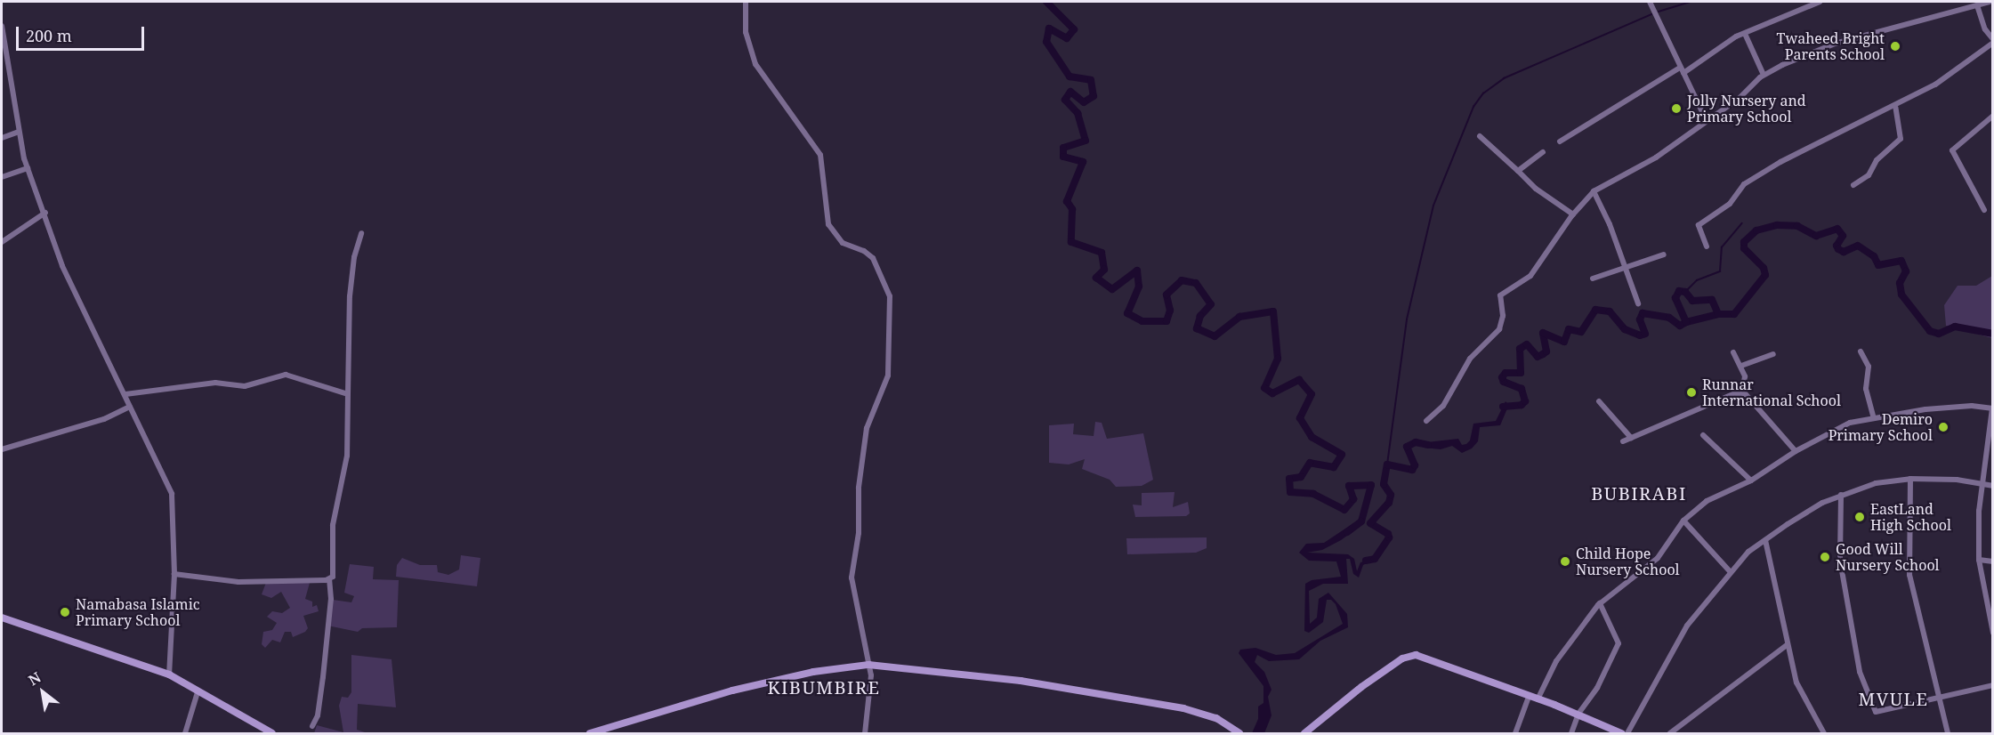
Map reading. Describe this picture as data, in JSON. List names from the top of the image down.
{
  "districts": ["BUBIRABI", "KIBUMBIRE", "MVULE"],
  "places": [
    "Twaheed Bright Parents School",
    "Jolly Nursery and Primary School",
    "Runnar International School",
    "Demiro Primary School",
    "EastLand High School",
    "Good Will Nursery School",
    "Child Hope Nursery School",
    "Namabasa Islamic Primary School"
  ],
  "scale_bar": "200 m",
  "north": "top left"
}
